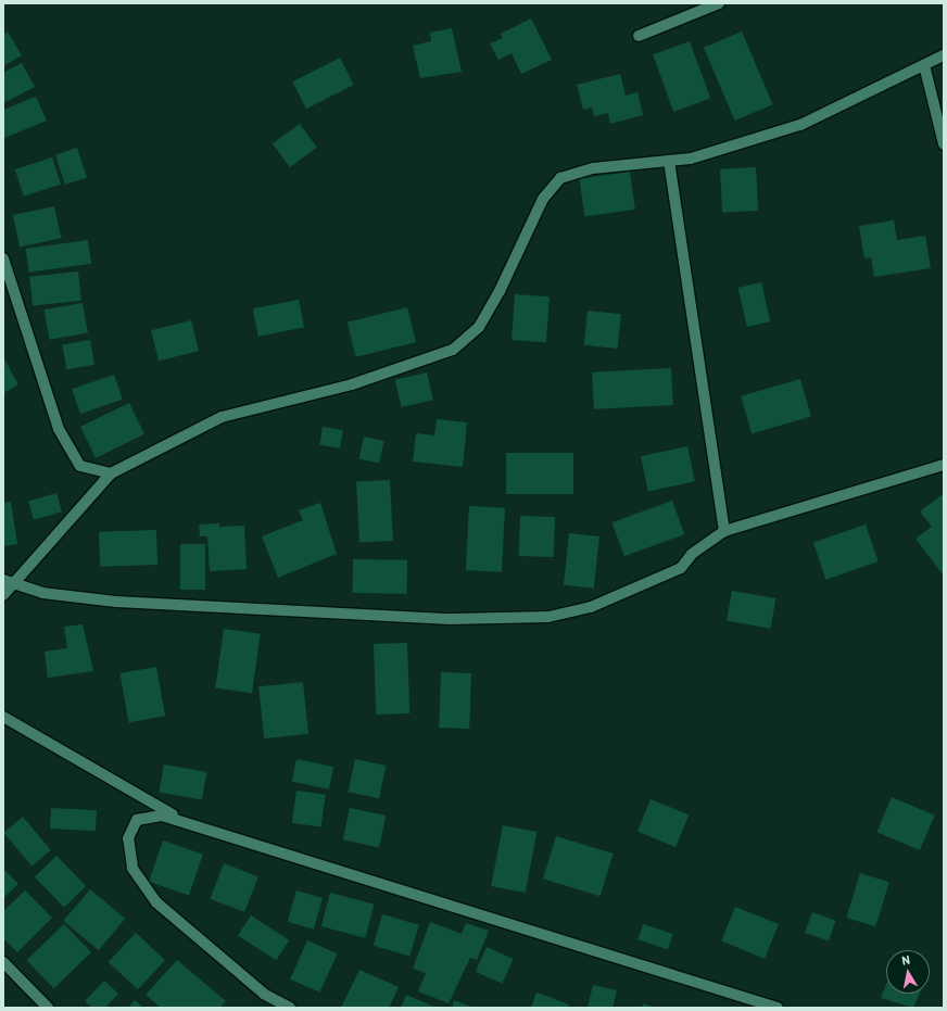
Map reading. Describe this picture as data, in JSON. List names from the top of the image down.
{
  "north": "top"
}
